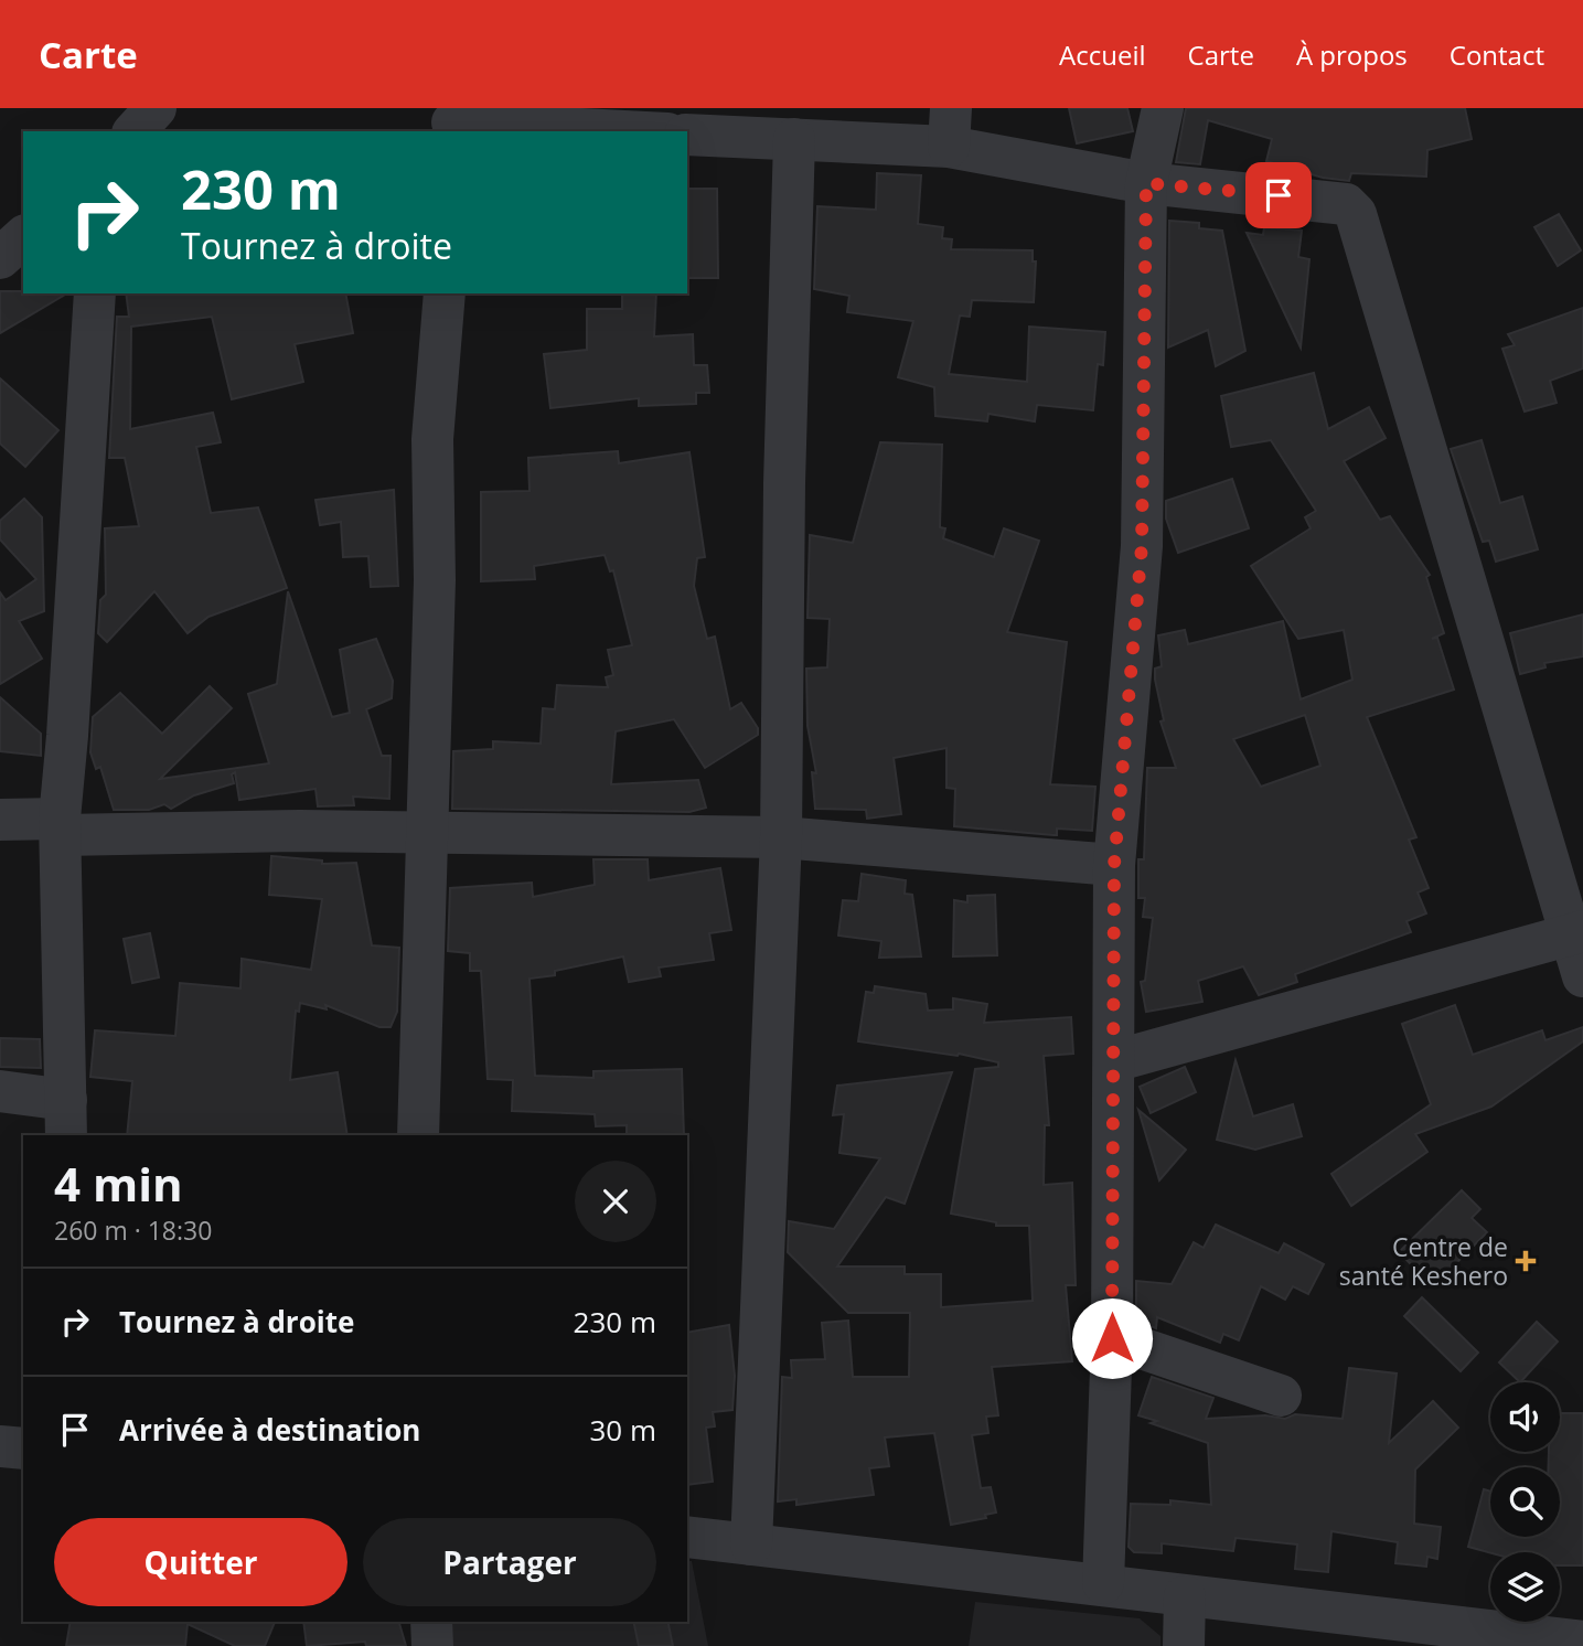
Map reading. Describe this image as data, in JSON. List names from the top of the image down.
{
  "places": {
    "health": ["Centre de santé Keshero"]
  },
  "page": {
    "header": "Carte",
    "nav": [
      "Accueil",
      "Carte",
      "À propos",
      "Contact"
    ],
    "turn": ["230 m", "Tournez à droite"],
    "heading": ["4 min", "260 m · 18:30"],
    "list": [
      {
        "name": "Tournez à droite",
        "value": "230 m"
      },
      {
        "name": "Arrivée à destination",
        "value": "30 m"
      }
    ],
    "buttons": ["Quitter", "Partager"]
  }
}
